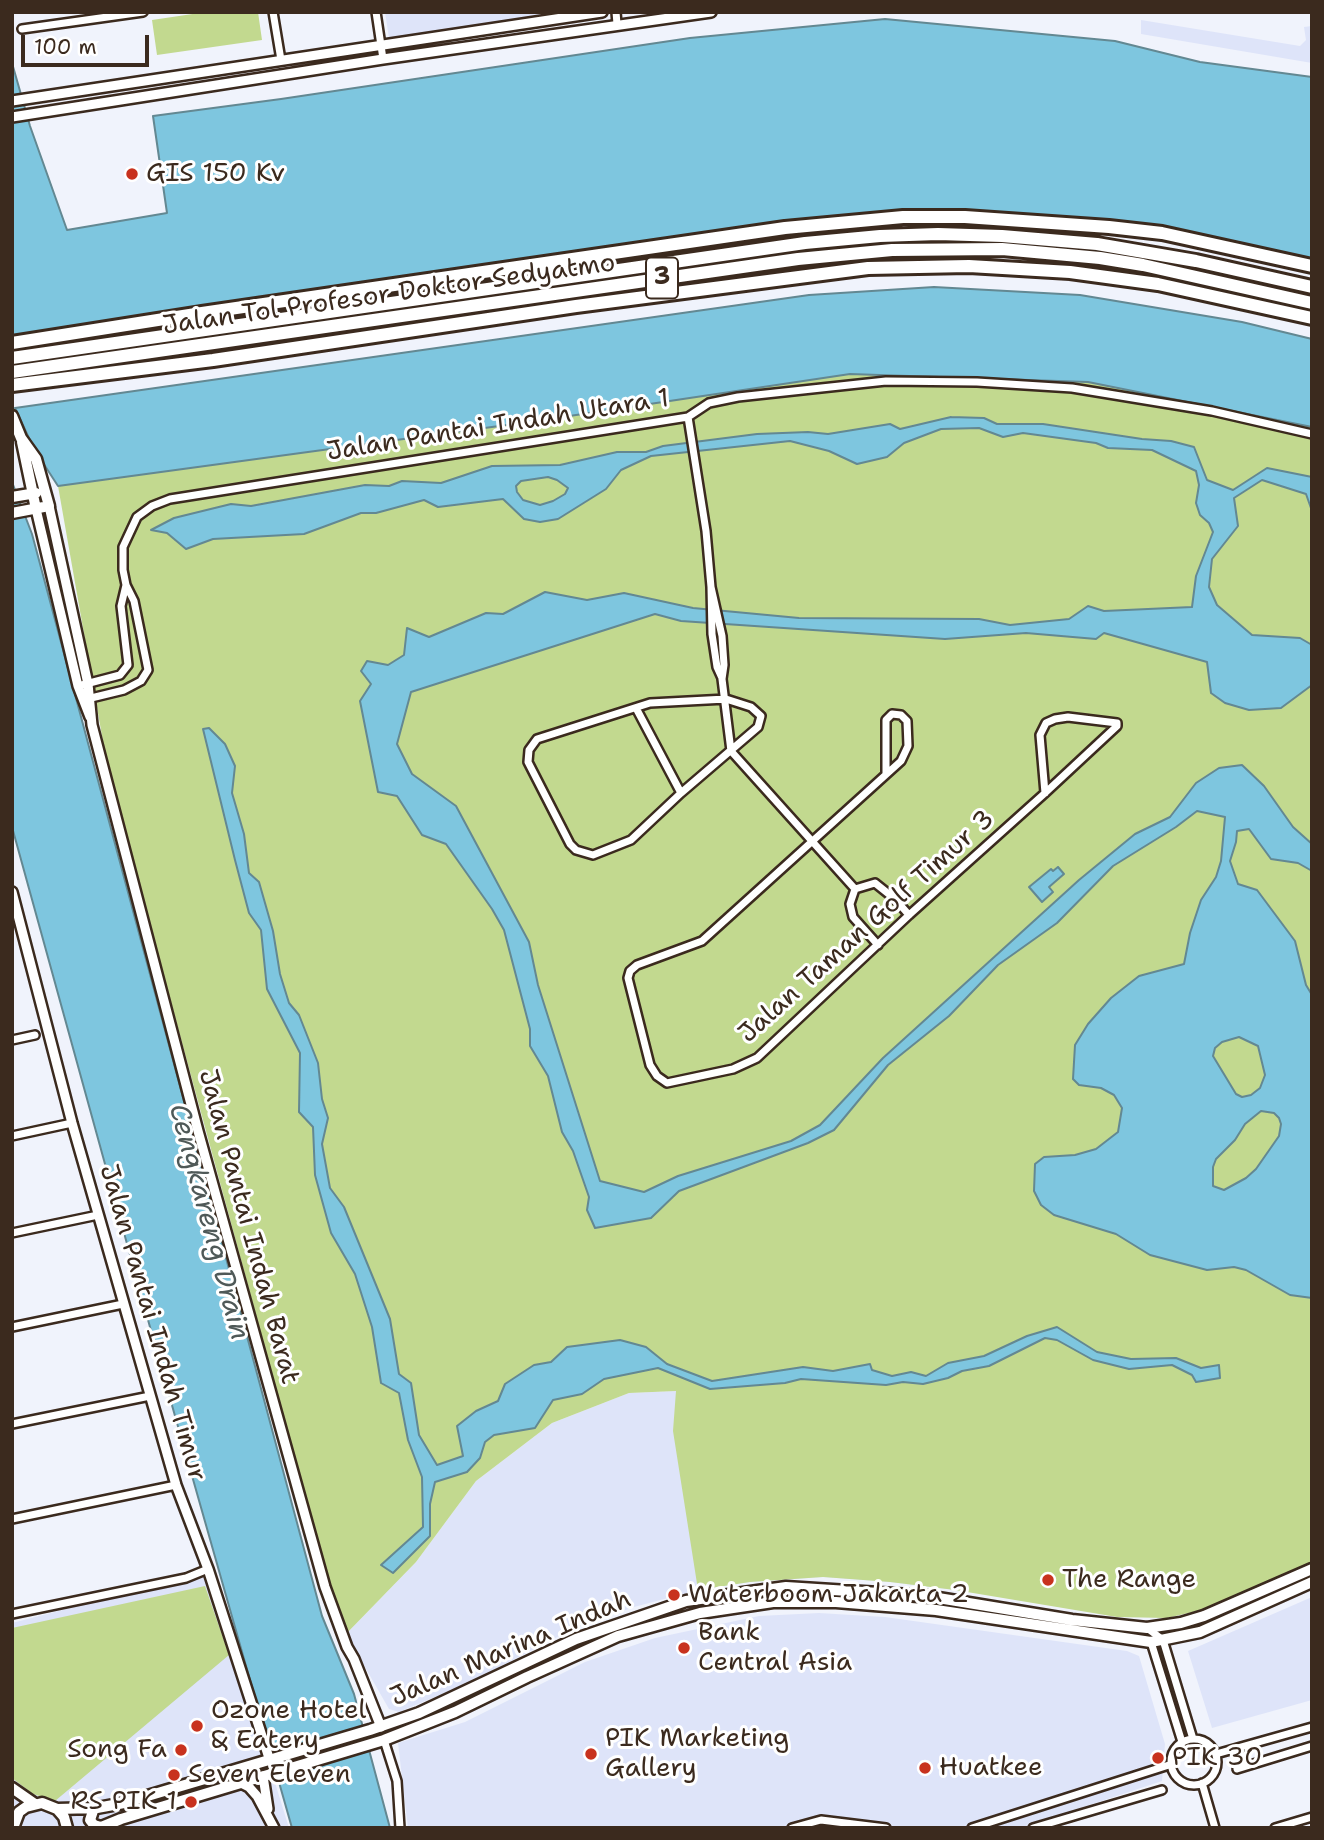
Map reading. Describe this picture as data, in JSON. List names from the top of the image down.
{
  "streets": {
    "highway": ["3", "Jalan Tol Profesor Doktor Sedyatmo"],
    "main road": ["Jalan Pantai Indah Barat", "Jalan Marina Indah"],
    "street": ["Jalan Pantai Indah Utara 1", "Jalan Taman Golf Timur 3", "Jalan Pantai Indah Timur"]
  },
  "crossings": [
    ["Jalan Pantai Indah Utara 1", "Jalan Pantai Indah Barat"],
    ["Jalan Pantai Indah Barat", "Jalan Marina Indah"],
    ["Jalan Pantai Indah Timur", "Jalan Marina Indah"]
  ],
  "water": ["Cengkareng Drain"],
  "places": [
    "GIS 150 Kv",
    "The Range",
    "Waterboom Jakarta 2",
    "Bank Central Asia",
    "Ozone Hotel & Eatery",
    "Song Fa",
    "PIK Marketing Gallery",
    "PIK 30",
    "Huatkee",
    "Seven Eleven",
    "RS PIK 1"
  ],
  "scale_bar": "100 m"
}
